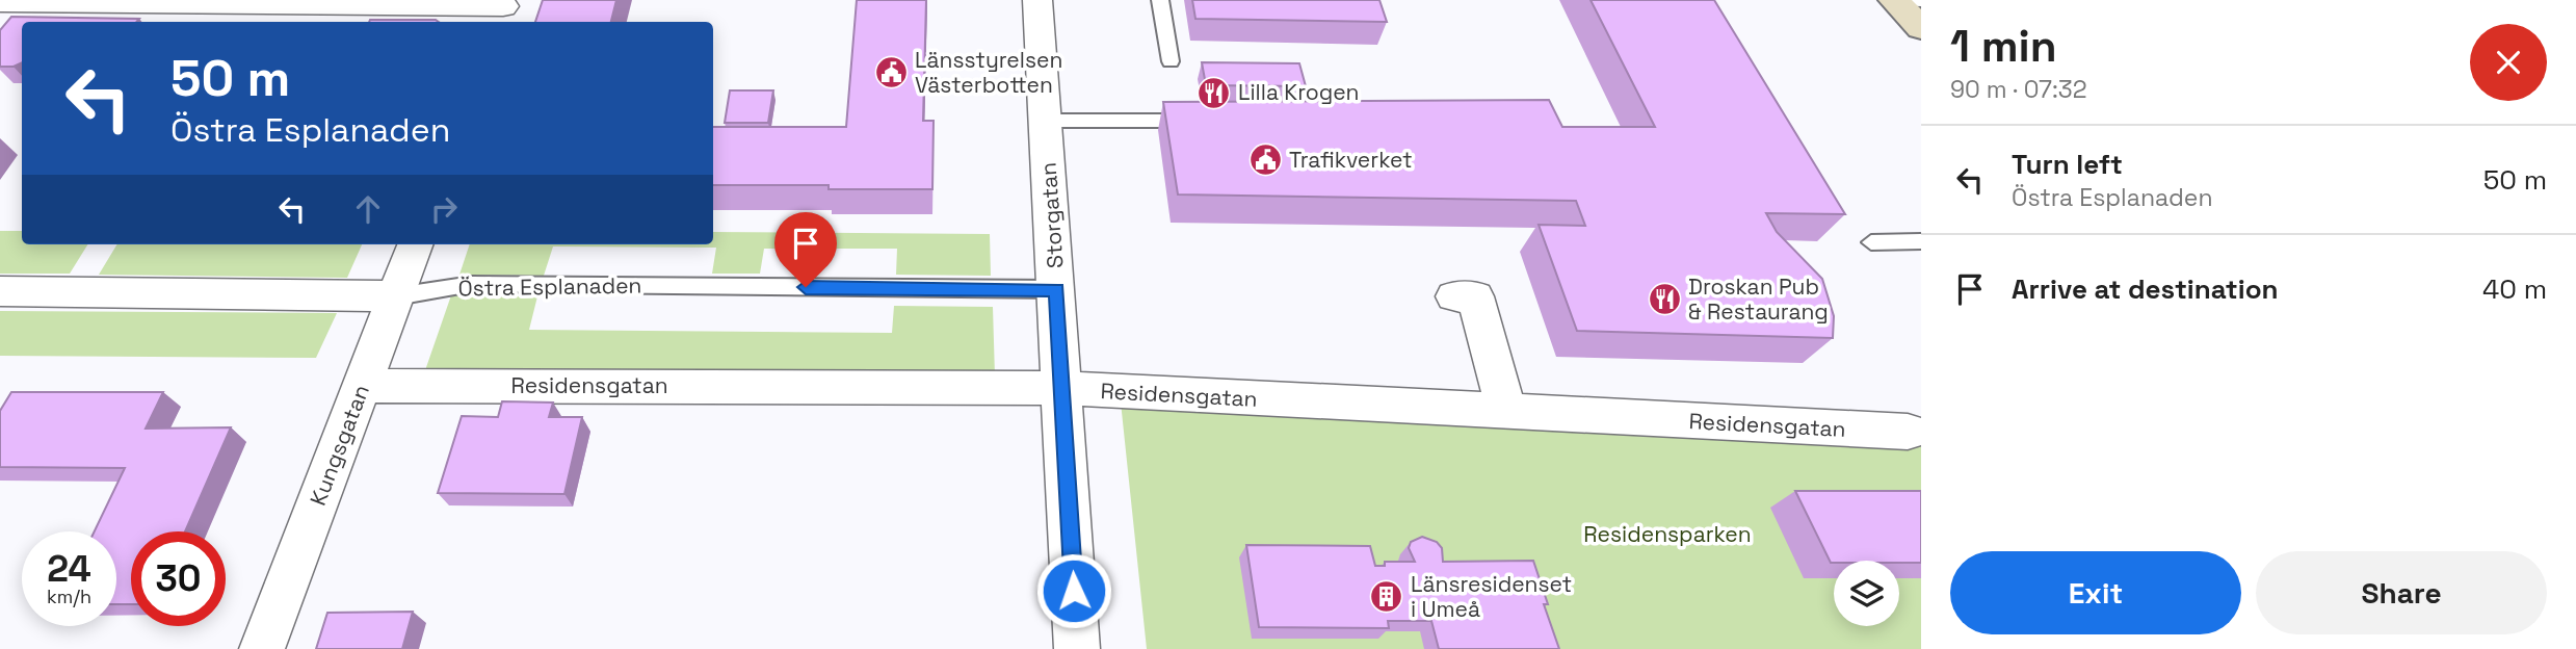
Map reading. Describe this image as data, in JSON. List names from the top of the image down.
{
  "streets": {
    "street": [
      "Storgatan",
      "Östra Esplanaden",
      "Residensgatan",
      "Kungsgatan"
    ]
  },
  "crossings": [
    ["Storgatan", "Östra Esplanaden"],
    ["Storgatan", "Residensgatan"],
    ["Östra Esplanaden", "Kungsgatan"],
    ["Residensgatan", "Kungsgatan"]
  ],
  "parks": ["Residensparken"],
  "places": {
    "public building": ["Länsstyrelsen Västerbotten", "Trafikverket"],
    "restaurant": ["Lilla Krogen", "Droskan Pub & Restaurang"],
    "building": ["Länsresidenset i Umeå"]
  },
  "page": {
    "heading": ["1 min", "90 m · 07:32"],
    "turn": ["50 m", "Östra Esplanaden"],
    "list": [
      {
        "name": "Turn left",
        "note": "Östra Esplanaden",
        "value": "50 m"
      },
      {
        "name": "Arrive at destination",
        "value": "40 m"
      }
    ],
    "speed": "24 km/h",
    "limit": "30",
    "buttons": ["Exit", "Share"]
  }
}
